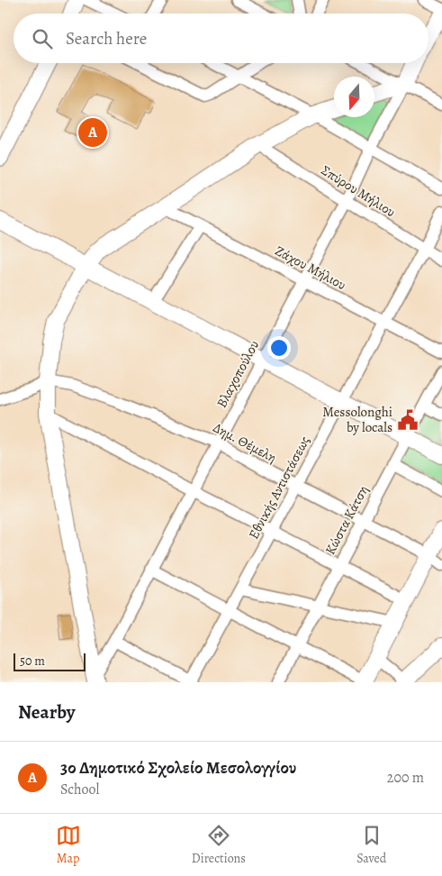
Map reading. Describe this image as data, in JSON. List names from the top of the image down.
{
  "streets": {
    "street": [
      "Σπύρου Μήλιου",
      "Ζάχου Μήλιου",
      "Βλαχοπούλου",
      "Δημ. Θέμελη",
      "Εθνικής Αντιστάσεως",
      "Κώστα Κάτση"
    ]
  },
  "crossings": [
    ["Σπύρου Μήλιου", "Βλαχοπούλου"],
    ["Σπύρου Μήλιου", "Εθνικής Αντιστάσεως"],
    ["Ζάχου Μήλιου", "Βλαχοπούλου"],
    ["Ζάχου Μήλιου", "Εθνικής Αντιστάσεως"],
    ["Βλαχοπούλου", "Δημ. Θέμελη"],
    ["Δημ. Θέμελη", "Εθνικής Αντιστάσεως"],
    ["Δημ. Θέμελη", "Κώστα Κάτση"]
  ],
  "places": {
    "public building": ["Messolonghi by locals"]
  },
  "scale_bar": "50 m",
  "north": "bottom",
  "page": {
    "search": "Search here",
    "pins": "A",
    "scale": "50 m",
    "heading": "Nearby",
    "list": [
      {
        "mark": "A",
        "name": "3ο Δημοτικό Σχολείο Μεσολογγίου",
        "note": "School",
        "value": "200 m"
      }
    ],
    "nav": ["Map", "Directions", "Saved"]
  }
}
